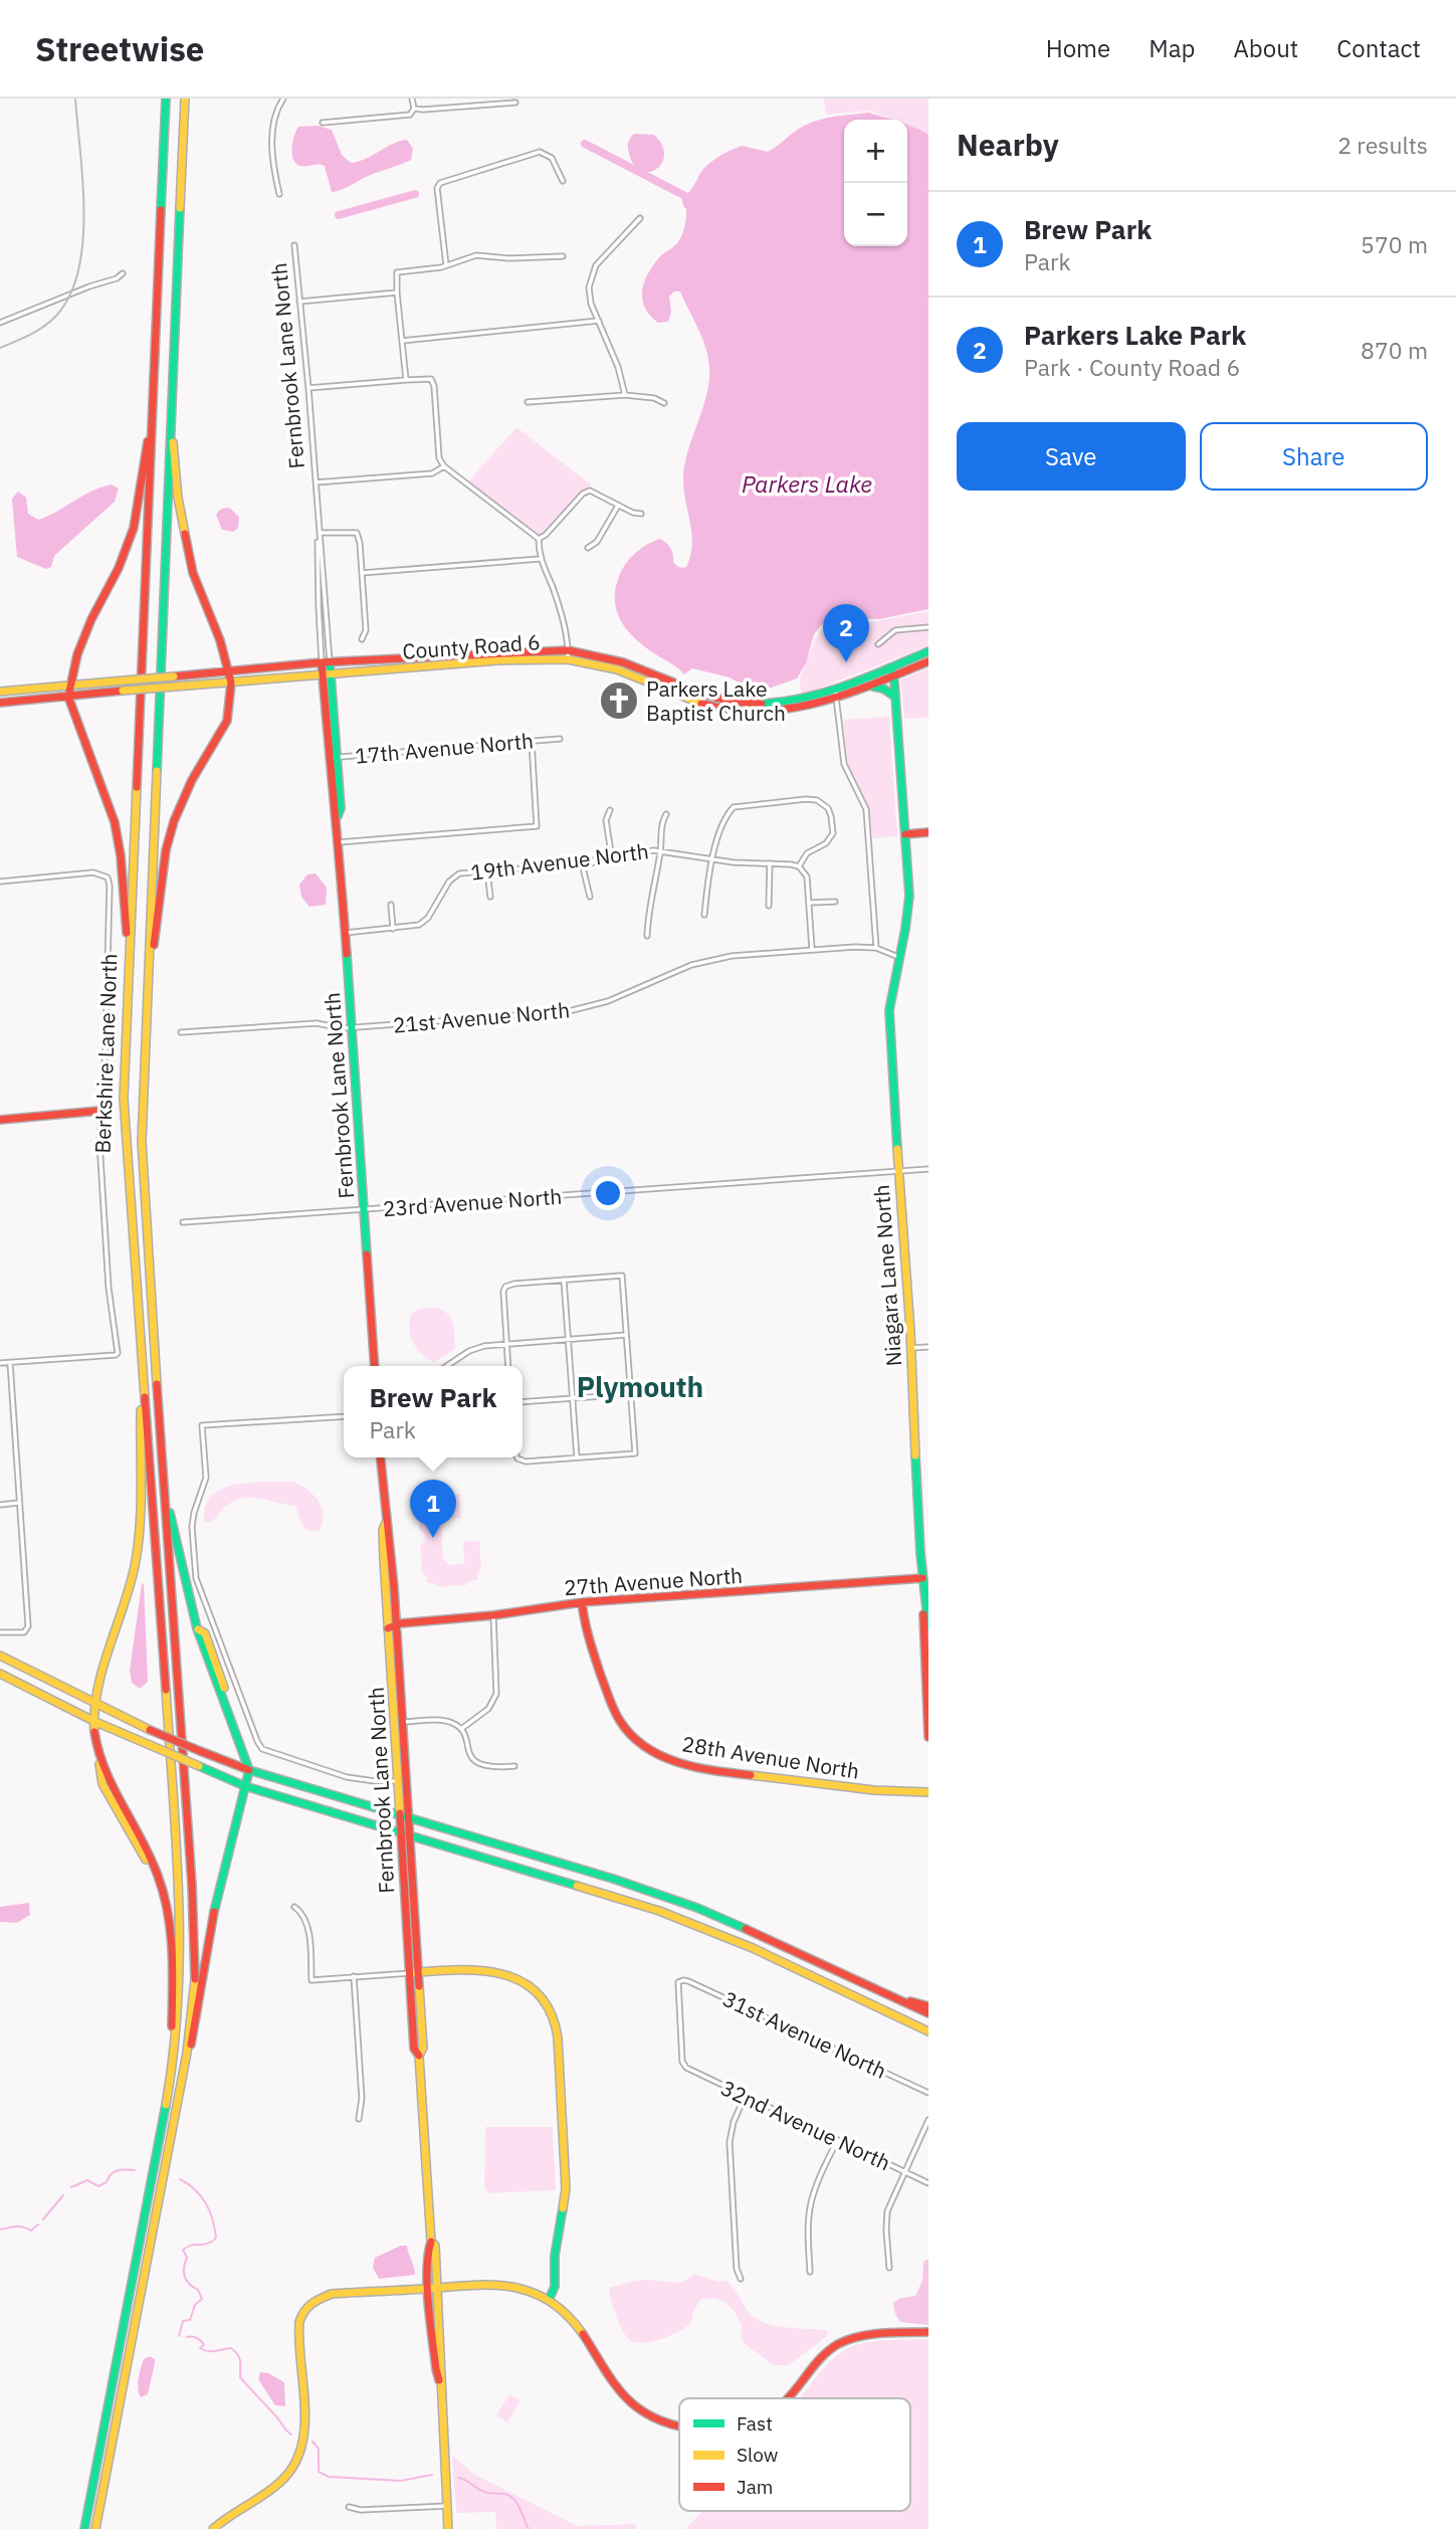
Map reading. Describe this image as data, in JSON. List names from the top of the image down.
{
  "streets": {
    "main road": [
      "Fernbrook Lane North",
      "County Road 6",
      "Niagara Lane North",
      "27th Avenue North",
      "28th Avenue North"
    ],
    "street": [
      "17th Avenue North",
      "19th Avenue North",
      "21st Avenue North",
      "Berkshire Lane North",
      "23rd Avenue North",
      "31st Avenue North",
      "32nd Avenue North"
    ]
  },
  "crossings": [
    ["Fernbrook Lane North", "County Road 6"],
    ["Fernbrook Lane North", "17th Avenue North"],
    ["Fernbrook Lane North", "19th Avenue North"],
    ["Fernbrook Lane North", "21st Avenue North"],
    ["Fernbrook Lane North", "23rd Avenue North"],
    ["Fernbrook Lane North", "27th Avenue North"],
    ["21st Avenue North", "Niagara Lane North"],
    ["23rd Avenue North", "Niagara Lane North"],
    ["Niagara Lane North", "27th Avenue North"],
    ["27th Avenue North", "28th Avenue North"],
    ["31st Avenue North", "32nd Avenue North"]
  ],
  "districts": ["Plymouth"],
  "water": ["Parkers Lake"],
  "places": {
    "church": ["Parkers Lake Baptist Church"]
  },
  "legend": ["Fast", "Slow", "Jam"],
  "page": {
    "header": "Streetwise",
    "nav": [
      "Home",
      "Map",
      "About",
      "Contact"
    ],
    "heading": ["Nearby", "2 results"],
    "map_buttons": ["+", "−"],
    "list": [
      {
        "mark": "1",
        "name": "Brew Park",
        "note": "Park",
        "value": "570 m"
      },
      {
        "mark": "2",
        "name": "Parkers Lake Park",
        "note": "Park · County Road 6",
        "value": "870 m"
      }
    ],
    "buttons": ["Save", "Share"],
    "pins": ["2", "1"],
    "popup": ["Brew Park", "Park"]
  }
}
